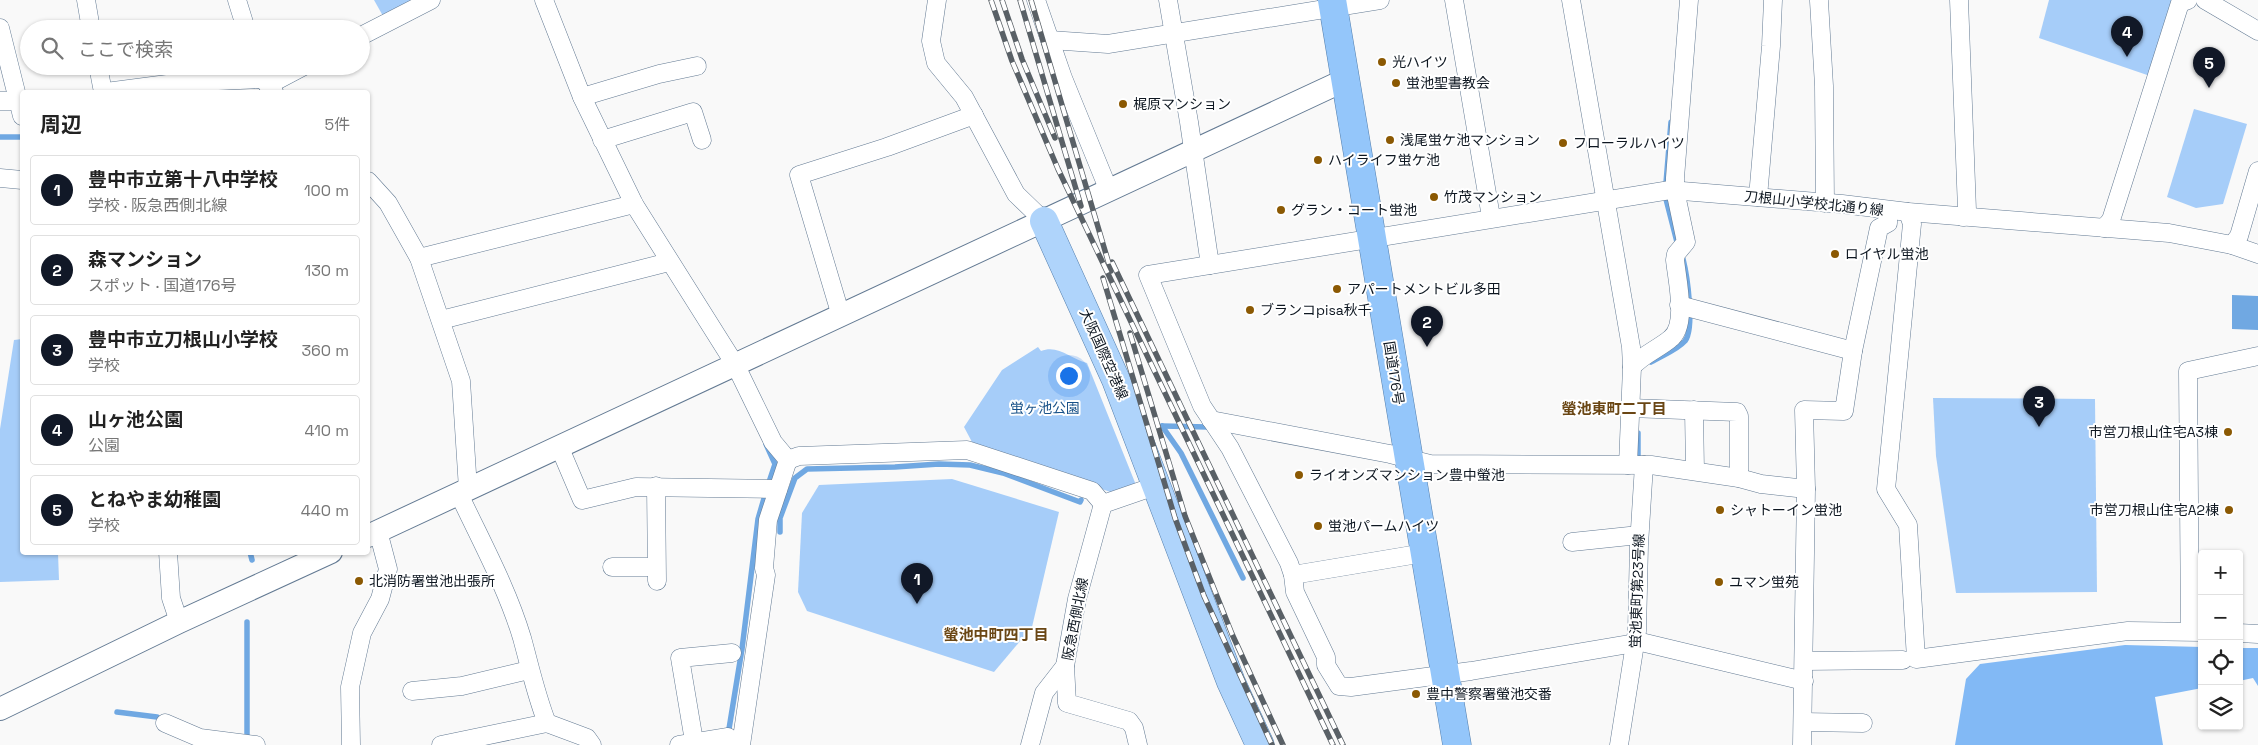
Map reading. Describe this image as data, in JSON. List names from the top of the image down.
{
  "streets": {
    "highway": ["国道176号"],
    "main road": ["大阪国際空港線"],
    "street": ["刀根山小学校北通り線", "蛍池東町第23号線", "阪急西側北線"]
  },
  "crossings": [
    ["刀根山小学校北通り線", "国道176号"],
    ["刀根山小学校北通り線", "蛍池東町第23号線"]
  ],
  "districts": ["螢池東町二丁目", "螢池中町四丁目"],
  "parks": ["蛍ヶ池公園"],
  "places": [
    "光ハイツ",
    "蛍池聖書教会",
    "梶原マンション",
    "浅尾蛍ケ池マンション",
    "フローラルハイツ",
    "ハイライフ蛍ケ池",
    "竹茂マンション",
    "グラン・コート蛍池",
    "ロイヤル蛍池",
    "アパートメントビル多田",
    "ブランコpisa秋千",
    "市営刀根山住宅A3棟",
    "ライオンズマンション豊中螢池",
    "シャトーイン蛍池",
    "市営刀根山住宅A2棟",
    "蛍池パームハイツ",
    "北消防署蛍池出張所",
    "ユマン蛍苑",
    "豊中警察署螢池交番"
  ],
  "page": {
    "pins": [
      "4",
      "5",
      "2",
      "3",
      "1"
    ],
    "search": "ここで検索",
    "heading": ["周辺", "5件"],
    "list": [
      {
        "mark": "1",
        "name": "豊中市立第十八中学校",
        "note": "学校 · 阪急西側北線",
        "value": "100 m"
      },
      {
        "mark": "2",
        "name": "森マンション",
        "note": "スポット · 国道176号",
        "value": "130 m"
      },
      {
        "mark": "3",
        "name": "豊中市立刀根山小学校",
        "note": "学校",
        "value": "360 m"
      },
      {
        "mark": "4",
        "name": "山ヶ池公園",
        "note": "公園",
        "value": "410 m"
      },
      {
        "mark": "5",
        "name": "とねやま幼稚園",
        "note": "学校",
        "value": "440 m"
      }
    ],
    "map_buttons": ["+", "−"]
  }
}
